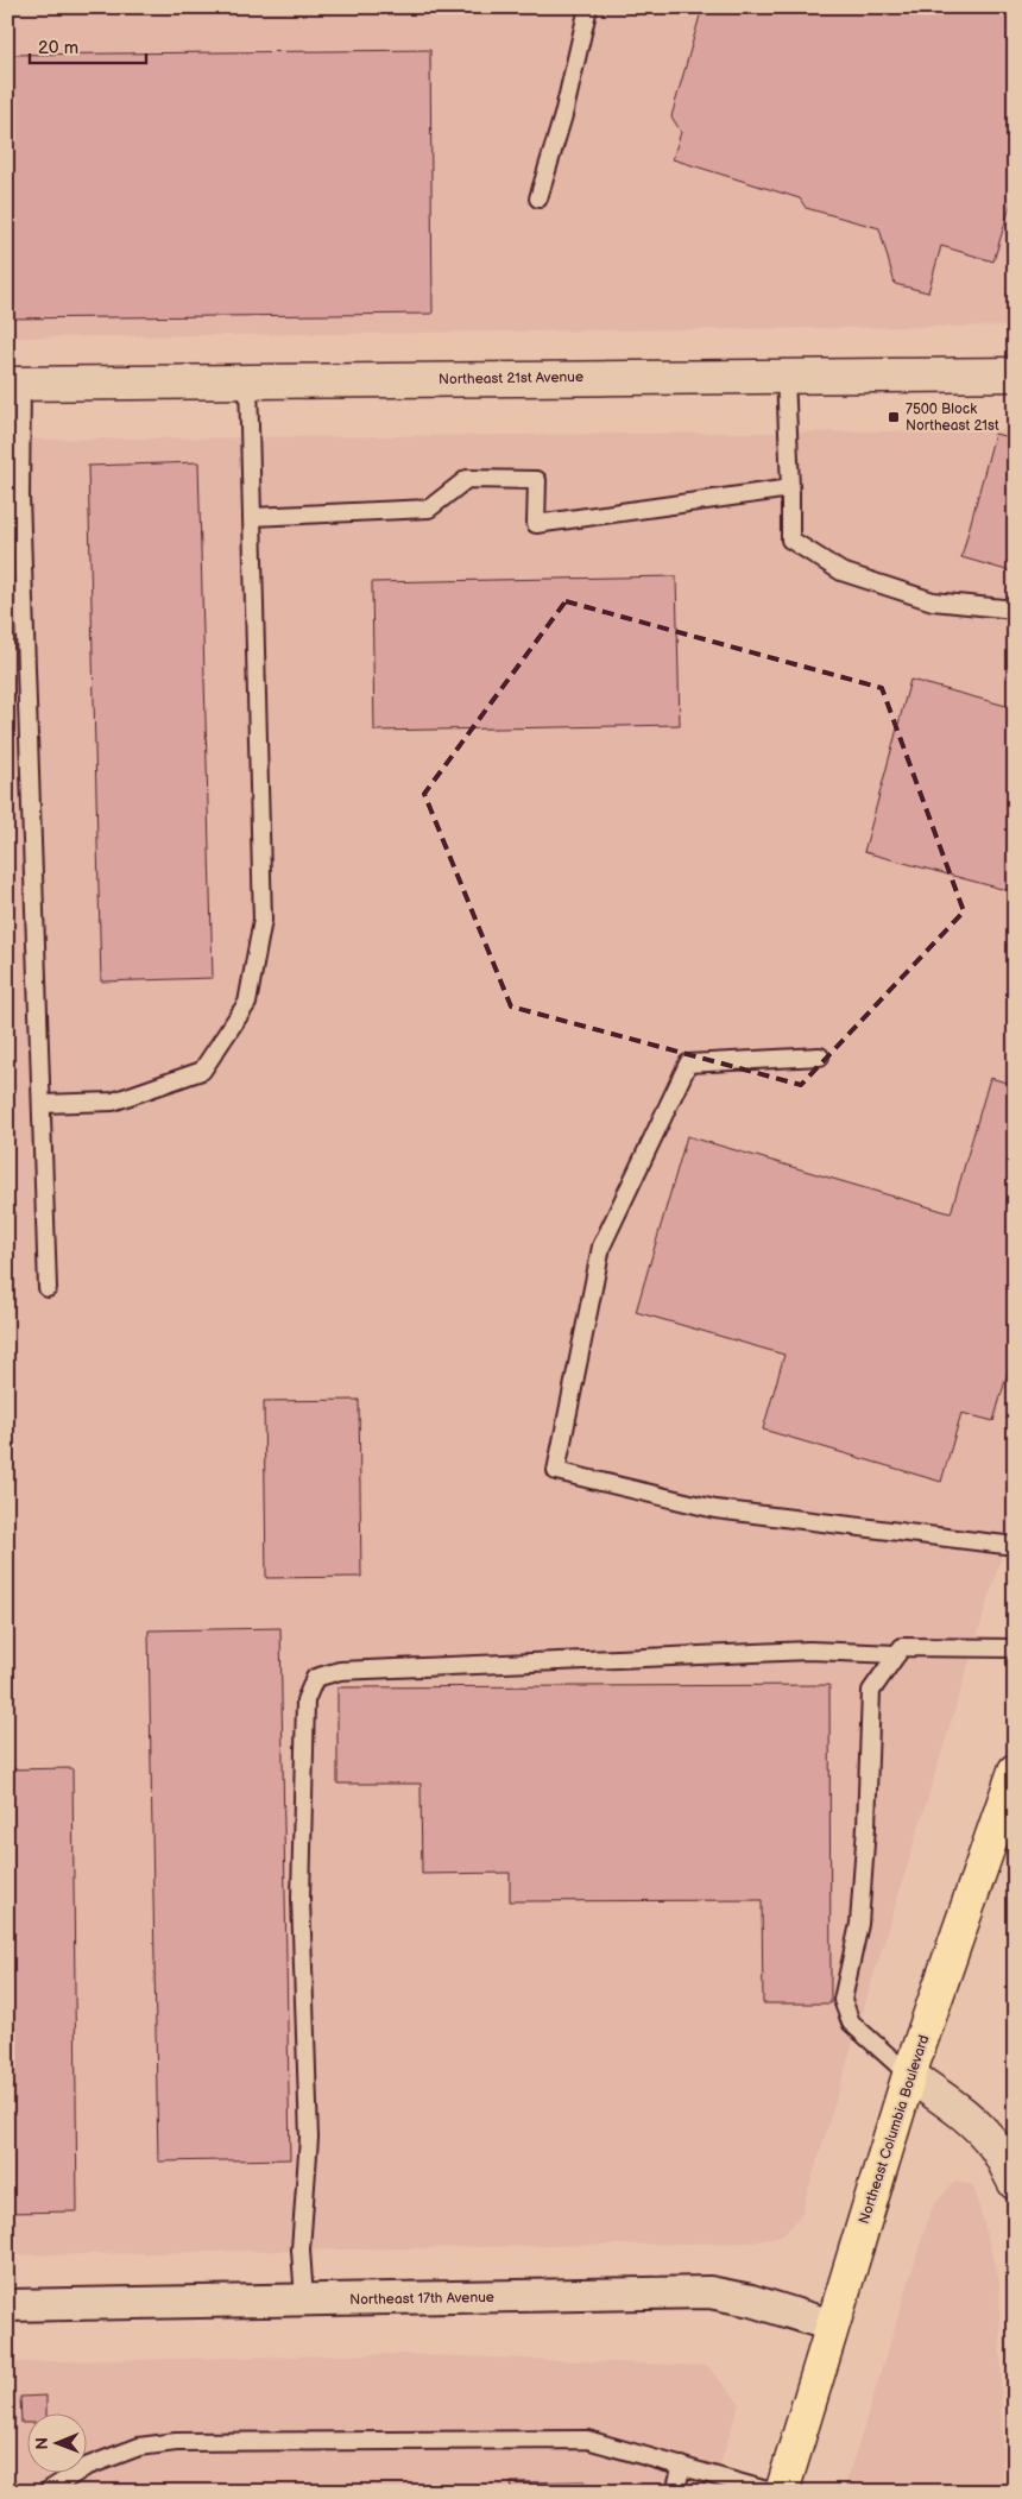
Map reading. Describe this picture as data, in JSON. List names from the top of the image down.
{
  "streets": {
    "main road": ["Northeast Columbia Boulevard"],
    "street": ["Northeast 21st Avenue", "Northeast 17th Avenue"]
  },
  "crossings": [
    ["Northeast Columbia Boulevard", "Northeast 17th Avenue"]
  ],
  "places": {
    "transit": ["7500 Block Northeast 21st"]
  },
  "scale_bar": "20 m",
  "north": "left"
}
